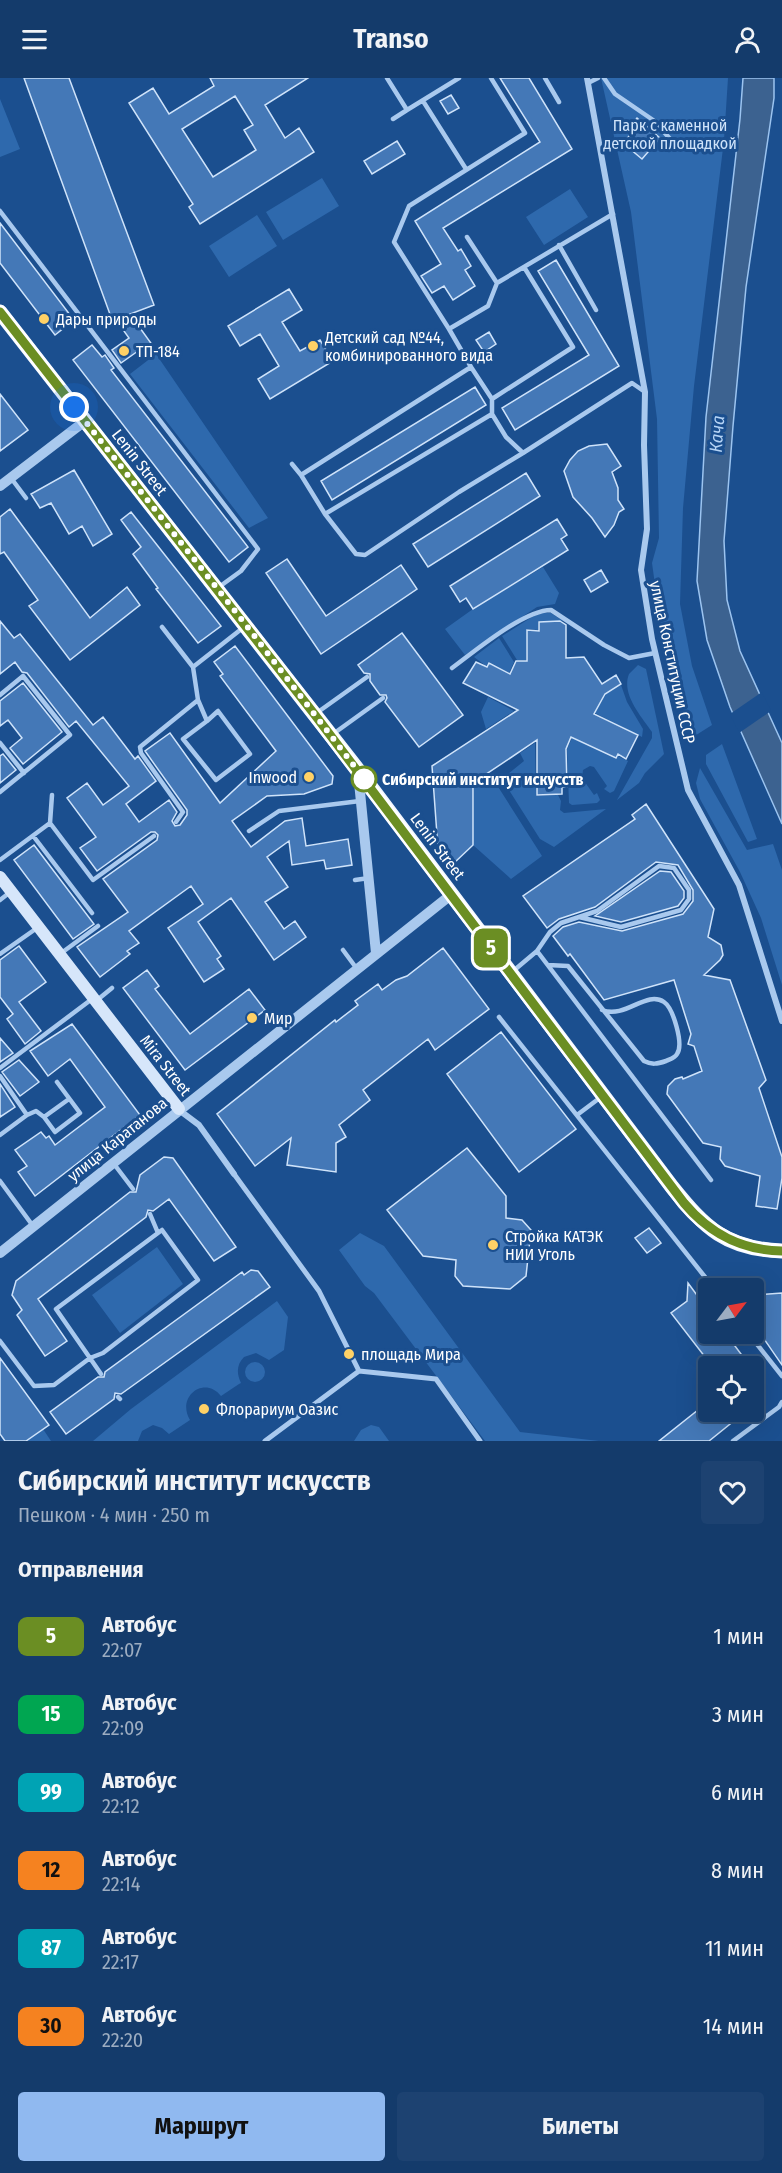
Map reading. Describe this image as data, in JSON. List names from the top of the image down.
{
  "streets": {
    "main road": ["Lenin Street", "Mira Street"],
    "street": ["улица Конституции СССР", "улица Каратанова"]
  },
  "crossings": [
    ["Lenin Street", "улица Каратанова"],
    ["Mira Street", "улица Каратанова"]
  ],
  "water": ["Кача"],
  "parks": ["Парк с каменной детской площадкой"],
  "places": [
    "Дары природы",
    "Детский сад №44, комбинированного вида",
    "ТП-184",
    "Inwood",
    "Сибирский институт искусств",
    "Мир",
    "Стройка КАТЭК НИИ Уголь",
    "площадь Мира",
    "Флорариум Оазис"
  ],
  "lines": ["bus line 5"],
  "north": "top right",
  "page": {
    "header": "Transo",
    "on_map": "5",
    "heading": [
      ["Сибирский институт искусств", "Пешком · 4 мин · 250 m"],
      "Отправления"
    ],
    "list": [
      {
        "mark": "5",
        "name": "Автобус",
        "note": "22:07",
        "value": "1 мин"
      },
      {
        "mark": "15",
        "name": "Автобус",
        "note": "22:09",
        "value": "3 мин"
      },
      {
        "mark": "99",
        "name": "Автобус",
        "note": "22:12",
        "value": "6 мин"
      },
      {
        "mark": "12",
        "name": "Автобус",
        "note": "22:14",
        "value": "8 мин"
      },
      {
        "mark": "87",
        "name": "Автобус",
        "note": "22:17",
        "value": "11 мин"
      },
      {
        "mark": "30",
        "name": "Автобус",
        "note": "22:20",
        "value": "14 мин"
      }
    ],
    "buttons": ["Маршрут", "Билеты"]
  }
}
